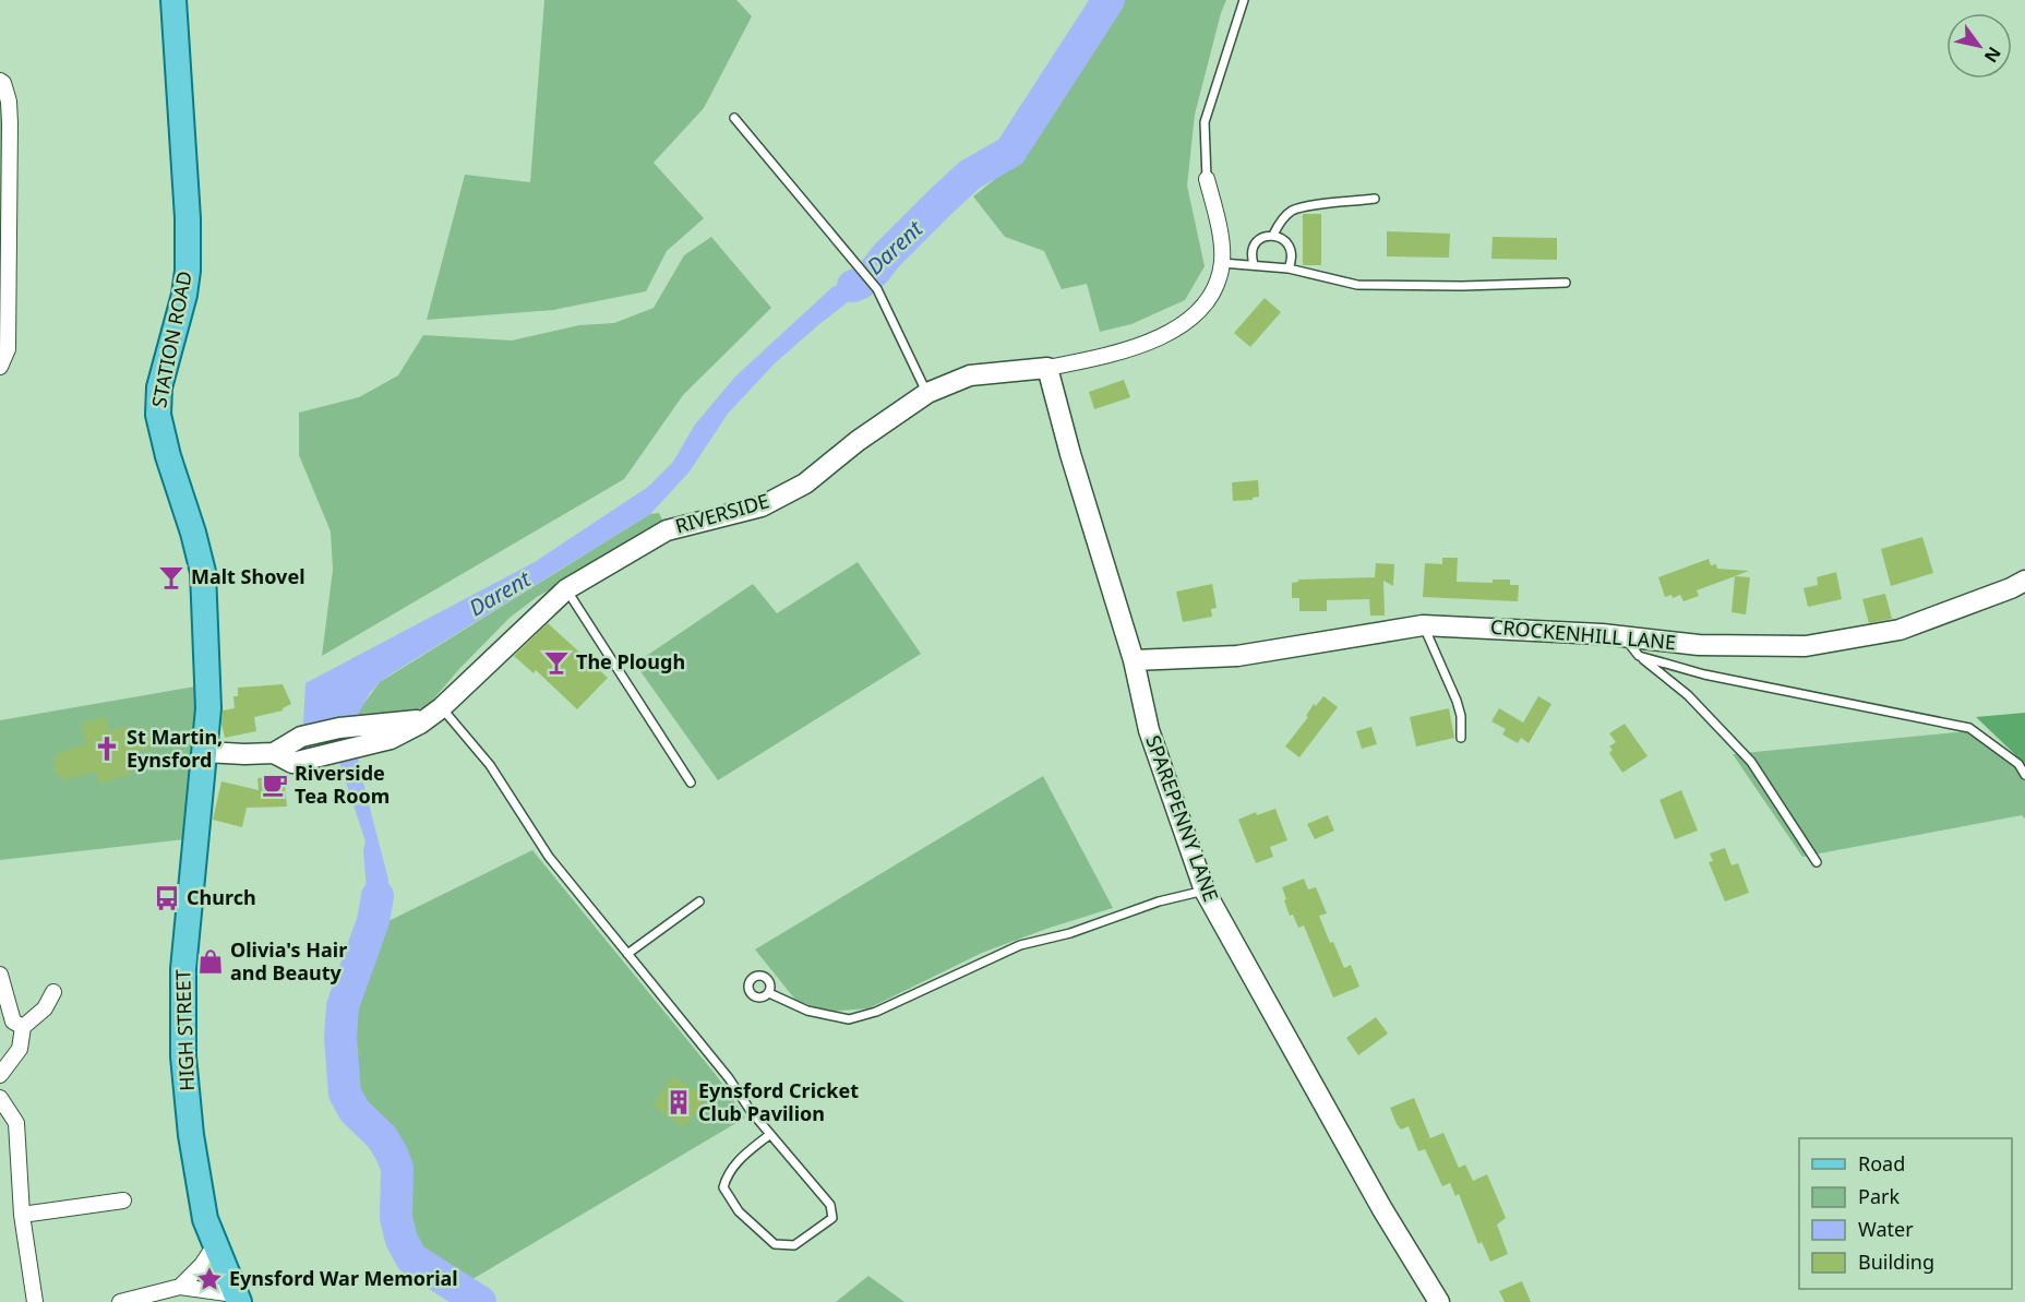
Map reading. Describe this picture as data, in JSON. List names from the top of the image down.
{
  "streets": {
    "main road": ["STATION ROAD", "HIGH STREET"],
    "street": ["RIVERSIDE", "CROCKENHILL LANE", "SPAREPENNY LANE"]
  },
  "crossings": [
    ["STATION ROAD", "RIVERSIDE"],
    ["STATION ROAD", "HIGH STREET"],
    ["RIVERSIDE", "SPAREPENNY LANE"],
    ["RIVERSIDE", "HIGH STREET"],
    ["CROCKENHILL LANE", "SPAREPENNY LANE"]
  ],
  "water": ["Darent"],
  "places": {
    "bar": ["Malt Shovel", "The Plough"],
    "church": ["St Martin, Eynsford"],
    "cafe": ["Riverside Tea Room"],
    "bus stop": ["Church"],
    "shop": ["Olivia's Hair and Beauty"],
    "building": ["Eynsford Cricket Club Pavilion"],
    "place": ["Eynsford War Memorial"]
  },
  "legend": [
    "Road",
    "Park",
    "Water",
    "Building"
  ],
  "north": "bottom right"
}
